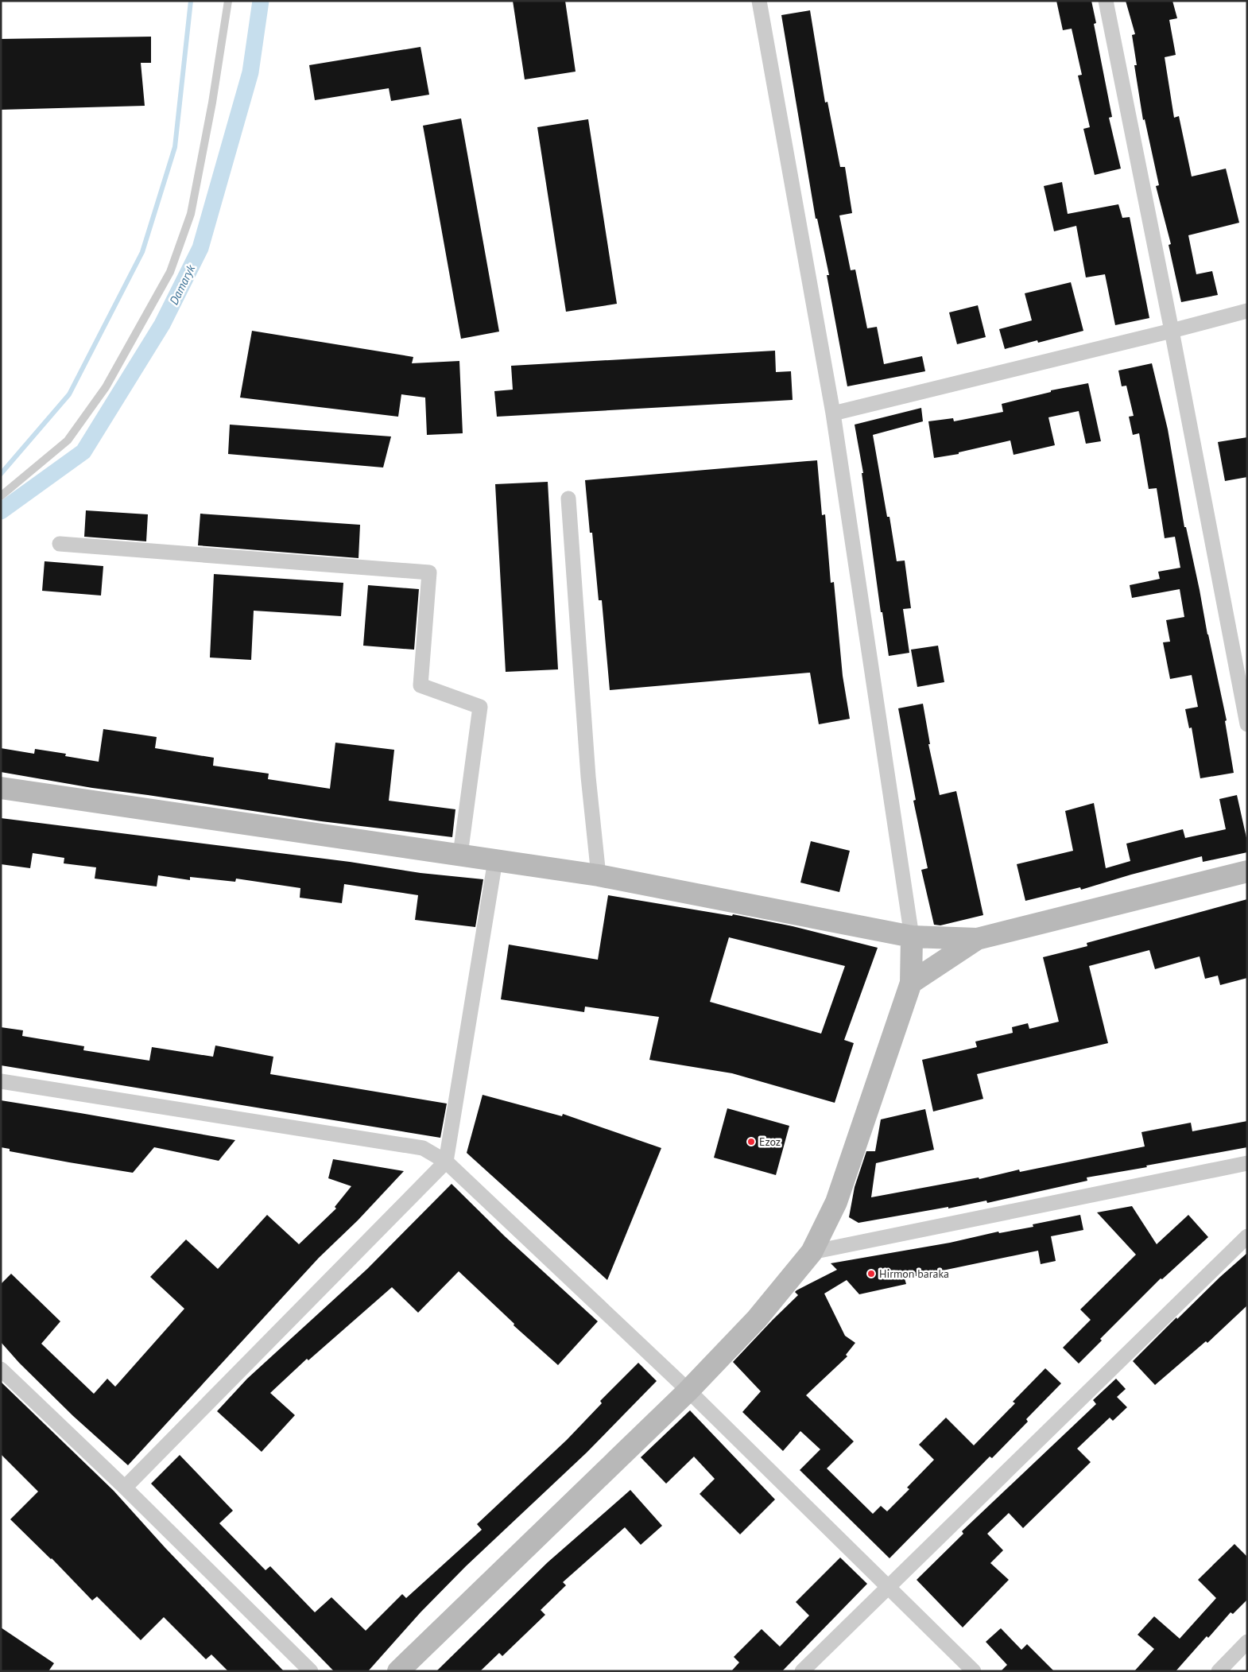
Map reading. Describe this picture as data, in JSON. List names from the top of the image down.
{
  "water": ["Damaryk"],
  "places": ["Ezoz", "Hirmon baraka"]
}
